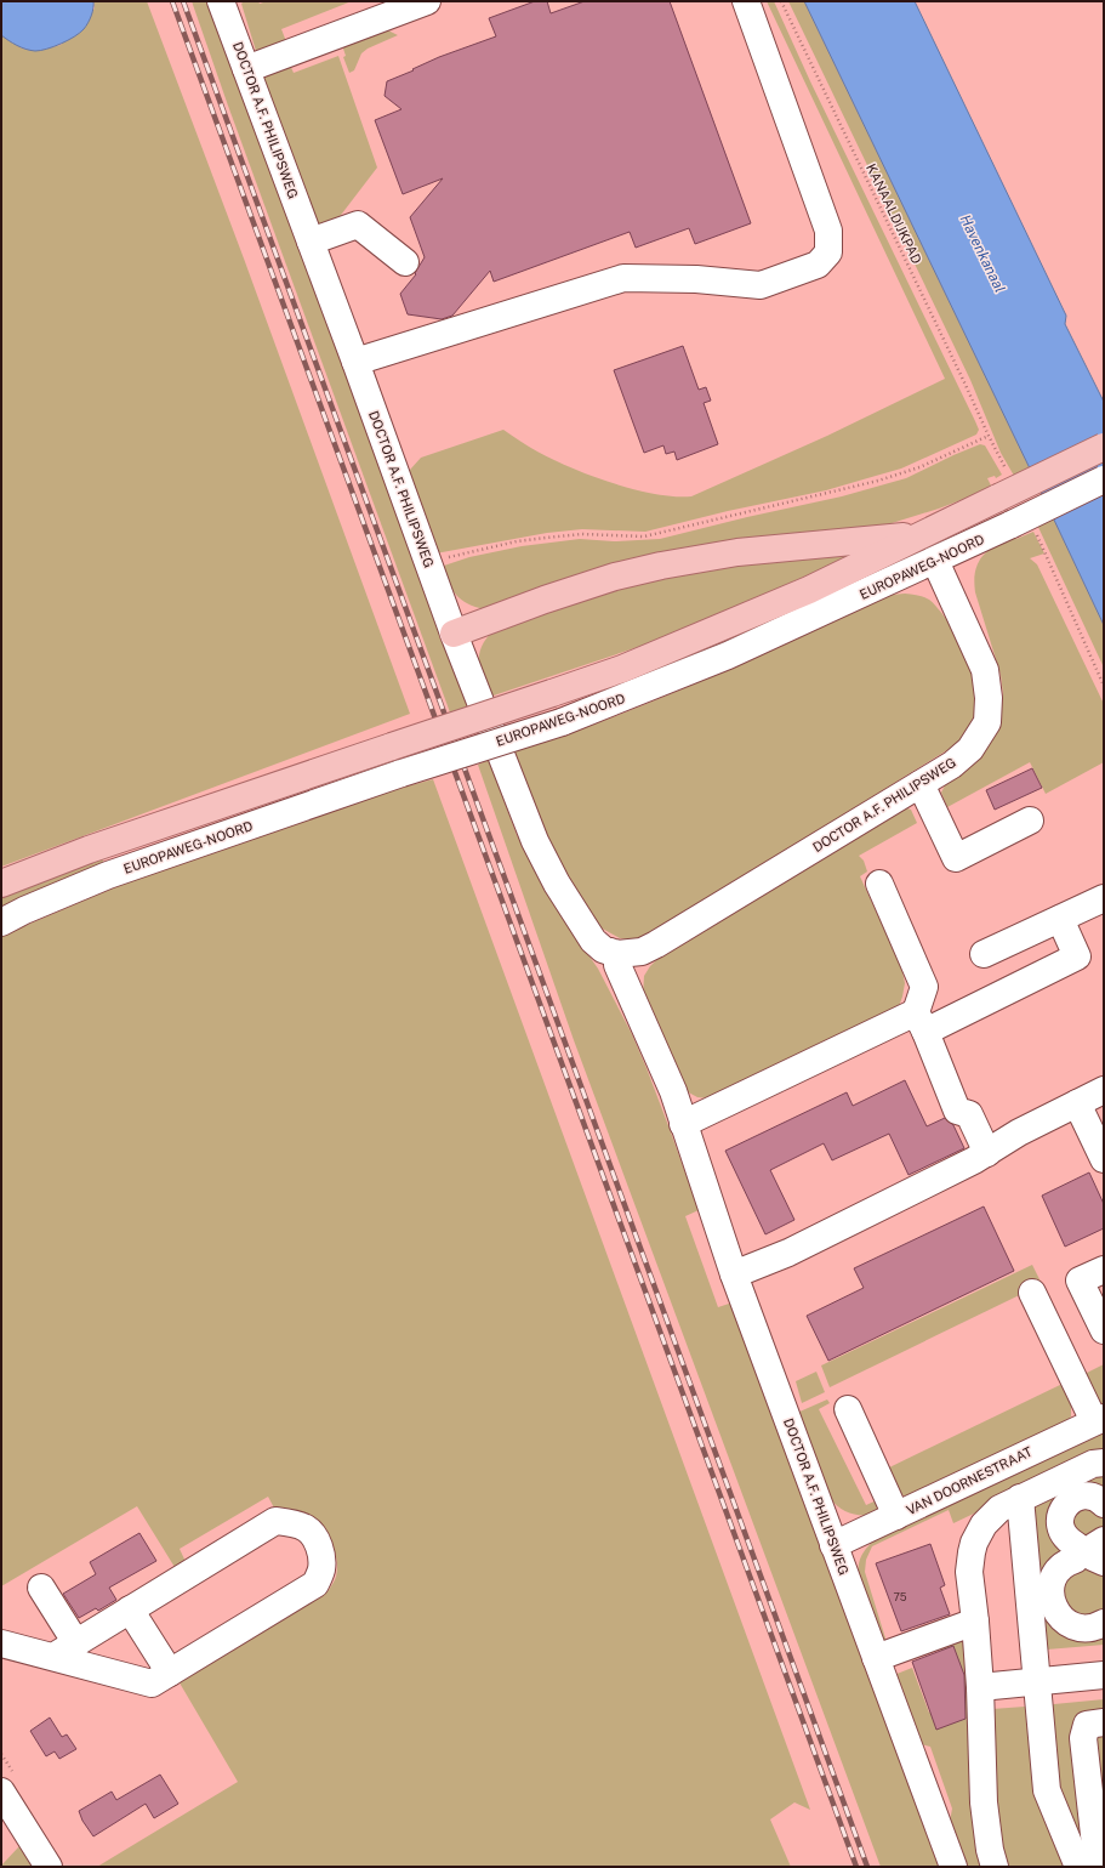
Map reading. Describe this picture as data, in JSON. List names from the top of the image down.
{
  "streets": {
    "main road": ["EUROPAWEG-NOORD"],
    "street": ["DOCTOR A.F. PHILIPSWEG", "VAN DOORNESTRAAT"],
    "path": ["KANAALDIJKPAD"]
  },
  "crossings": [
    ["DOCTOR A.F. PHILIPSWEG", "KANAALDIJKPAD"],
    ["DOCTOR A.F. PHILIPSWEG", "EUROPAWEG-NOORD"],
    ["DOCTOR A.F. PHILIPSWEG", "VAN DOORNESTRAAT"]
  ],
  "water": ["Havenkanaal"],
  "house_numbers": ["75"]
}
